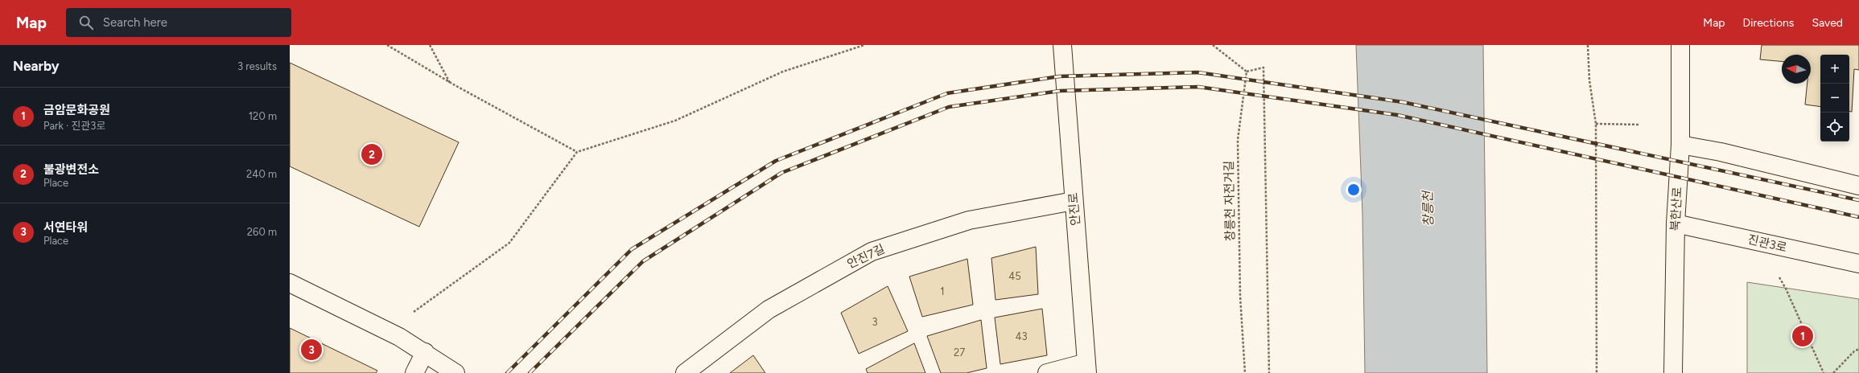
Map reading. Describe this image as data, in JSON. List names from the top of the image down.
{
  "streets": {
    "street": [
      "안진로",
      "북한산로",
      "진관3로",
      "안진7길"
    ],
    "path": ["창릉천 자전거길"]
  },
  "crossings": [
    ["안진로", "안진7길"],
    ["북한산로", "진관3로"]
  ],
  "water": ["창릉천"],
  "house_numbers": [
    "45",
    "1",
    "3",
    "43",
    "27"
  ],
  "north": "left",
  "page": {
    "header": "Map",
    "search": "Search here",
    "nav": ["Map", "Directions", "Saved"],
    "heading": ["Nearby", "3 results"],
    "map_buttons": ["+", "−"],
    "list": [
      {
        "mark": "1",
        "name": "금암문화공원",
        "note": "Park · 진관3로",
        "value": "120 m"
      },
      {
        "mark": "2",
        "name": "불광변전소",
        "note": "Place",
        "value": "240 m"
      },
      {
        "mark": "3",
        "name": "서연타워",
        "note": "Place",
        "value": "260 m"
      }
    ],
    "pins": ["2", "1", "3"]
  }
}
